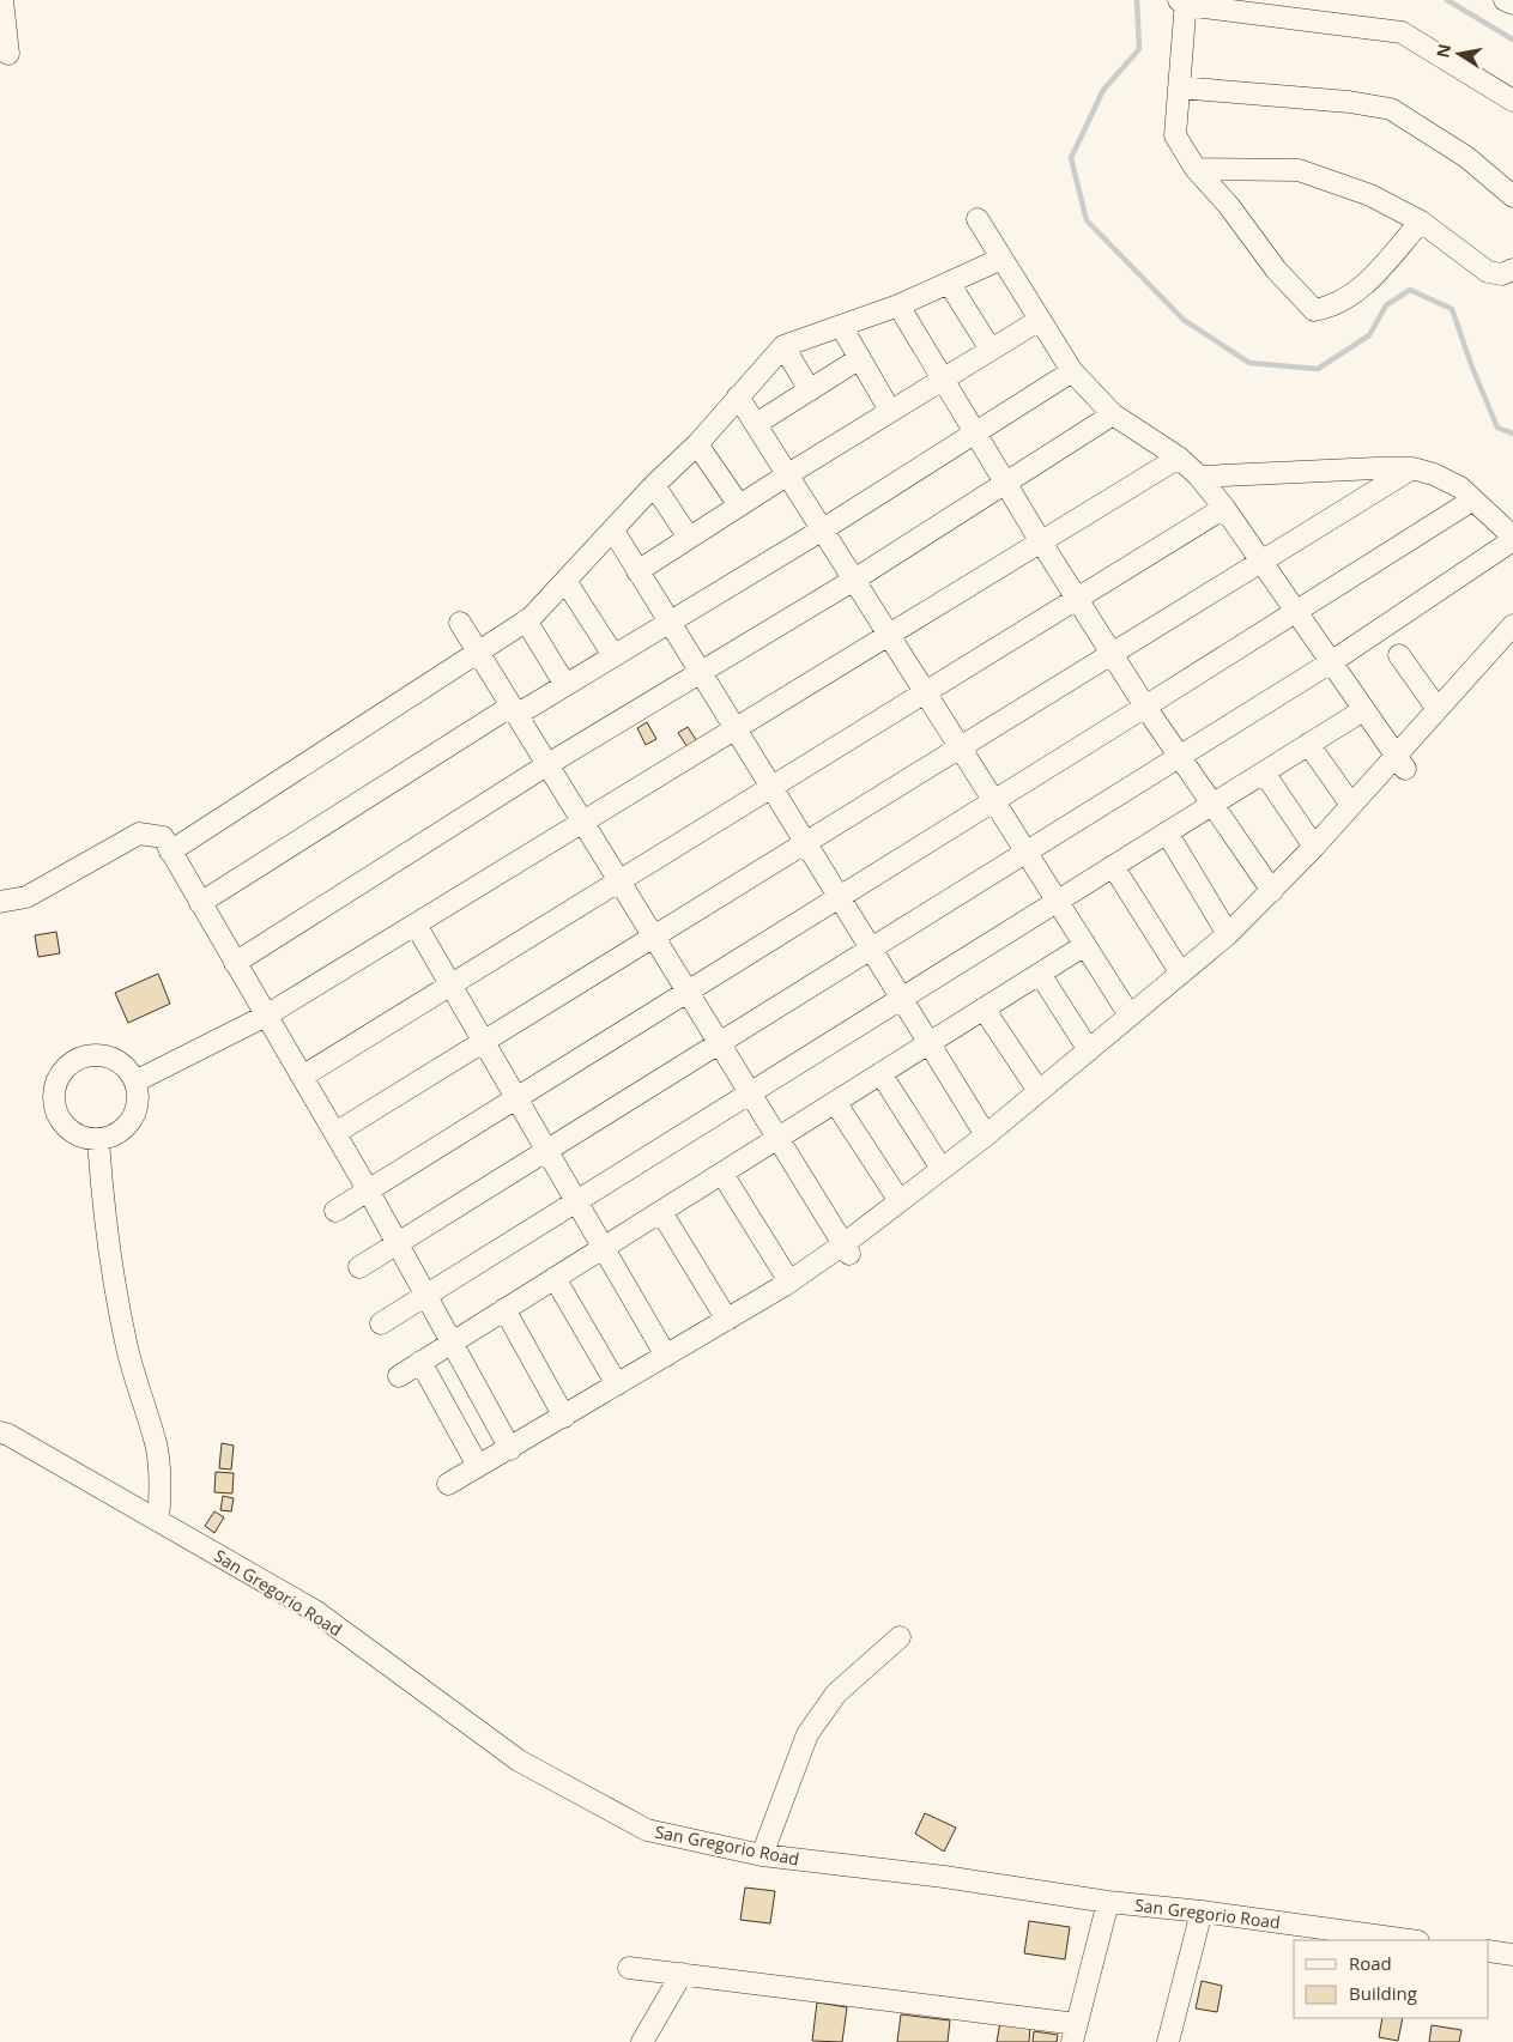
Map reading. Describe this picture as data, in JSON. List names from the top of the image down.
{
  "streets": {
    "street": ["San Gregorio Road"]
  },
  "legend": ["Road", "Building"],
  "north": "left"
}
